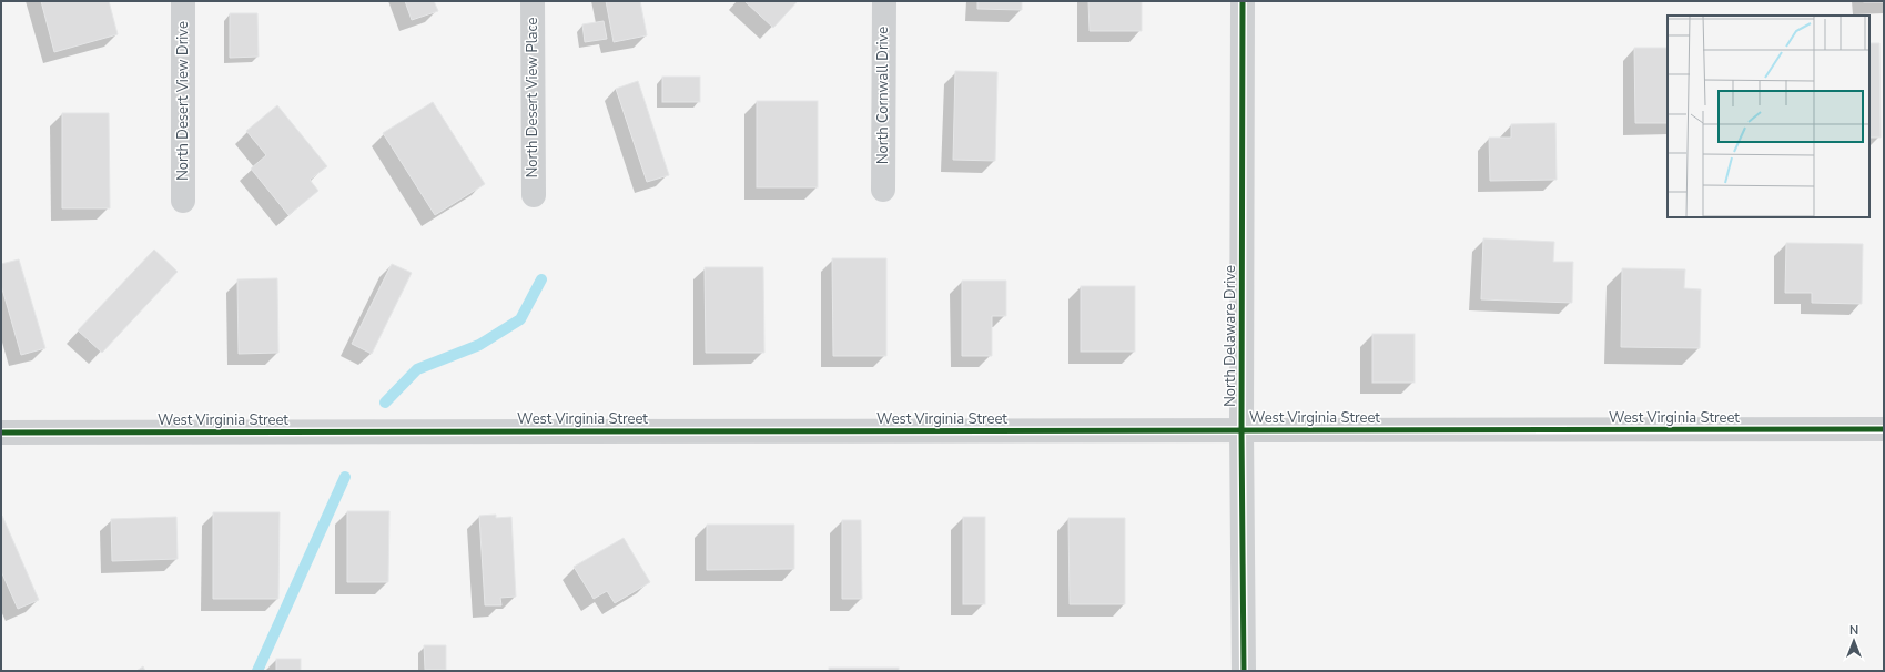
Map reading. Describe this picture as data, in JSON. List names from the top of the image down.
{
  "streets": {
    "street": [
      "North Cornwall Drive",
      "North Desert View Place",
      "North Desert View Drive",
      "North Delaware Drive",
      "West Virginia Street"
    ]
  },
  "crossings": [
    ["North Delaware Drive", "West Virginia Street"]
  ],
  "north": "top"
}
